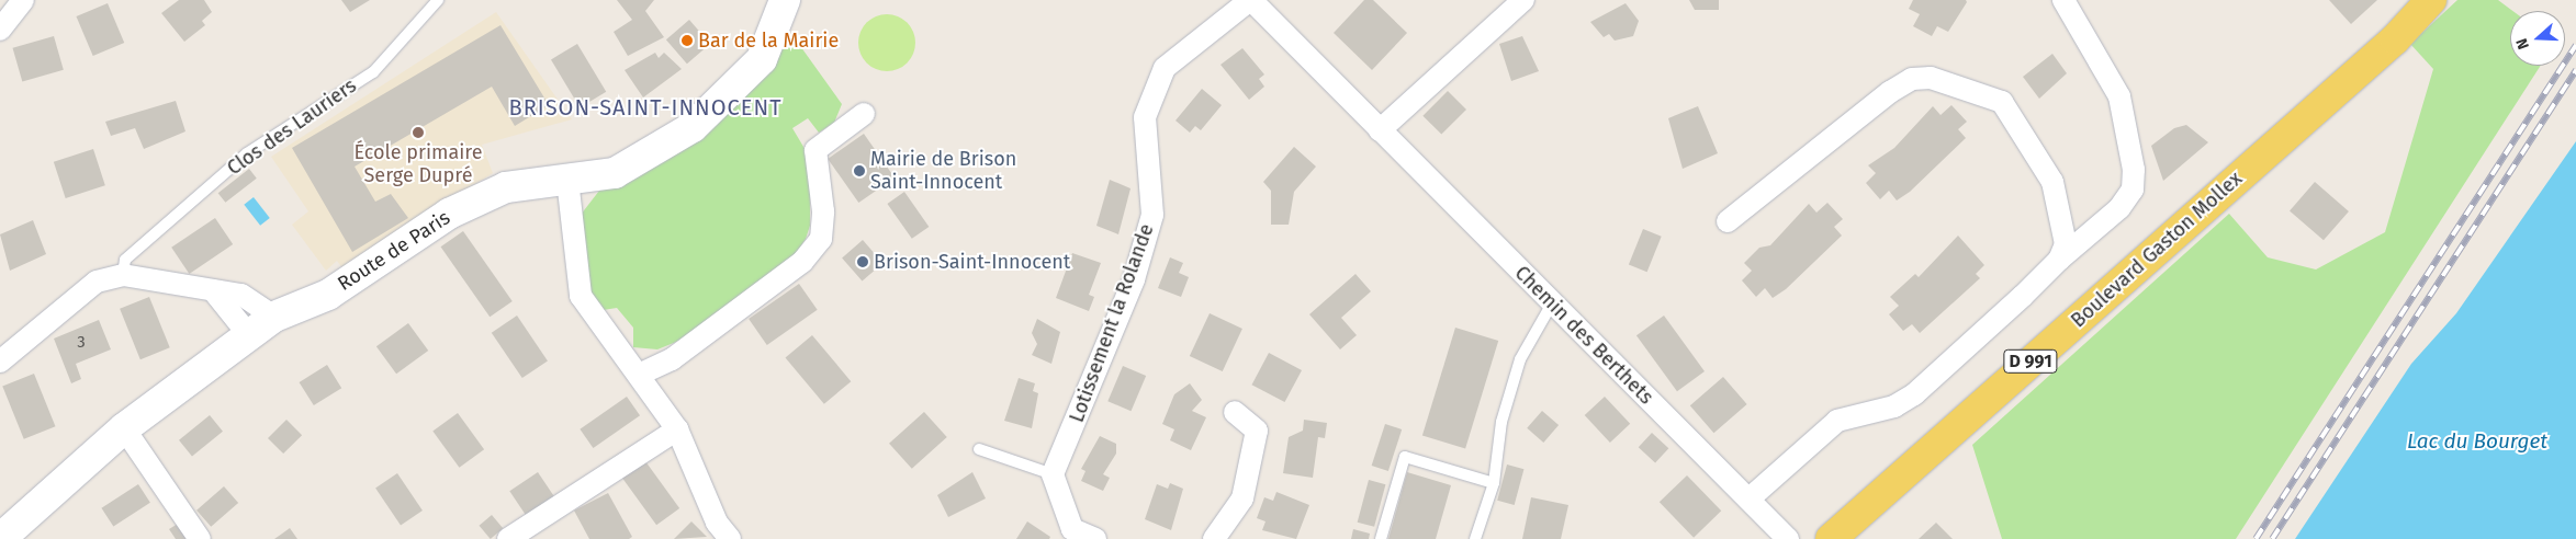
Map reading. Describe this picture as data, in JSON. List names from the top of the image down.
{
  "streets": {
    "main road": ["Boulevard Gaston Mollex", "D 991"],
    "street": ["Route de Paris", "Lotissement la Rolande", "Chemin des Berthets"],
    "lane": ["Clos des Lauriers"]
  },
  "crossings": [
    ["Lotissement la Rolande", "Chemin des Berthets"]
  ],
  "districts": ["BRISON-SAINT-INNOCENT"],
  "water": ["Lac du Bourget"],
  "places": [
    "Bar de la Mairie",
    "École primaire Serge Dupré",
    "Mairie de Brison Saint-Innocent",
    "Brison-Saint-Innocent"
  ],
  "house_numbers": ["3"],
  "north": "left"
}
